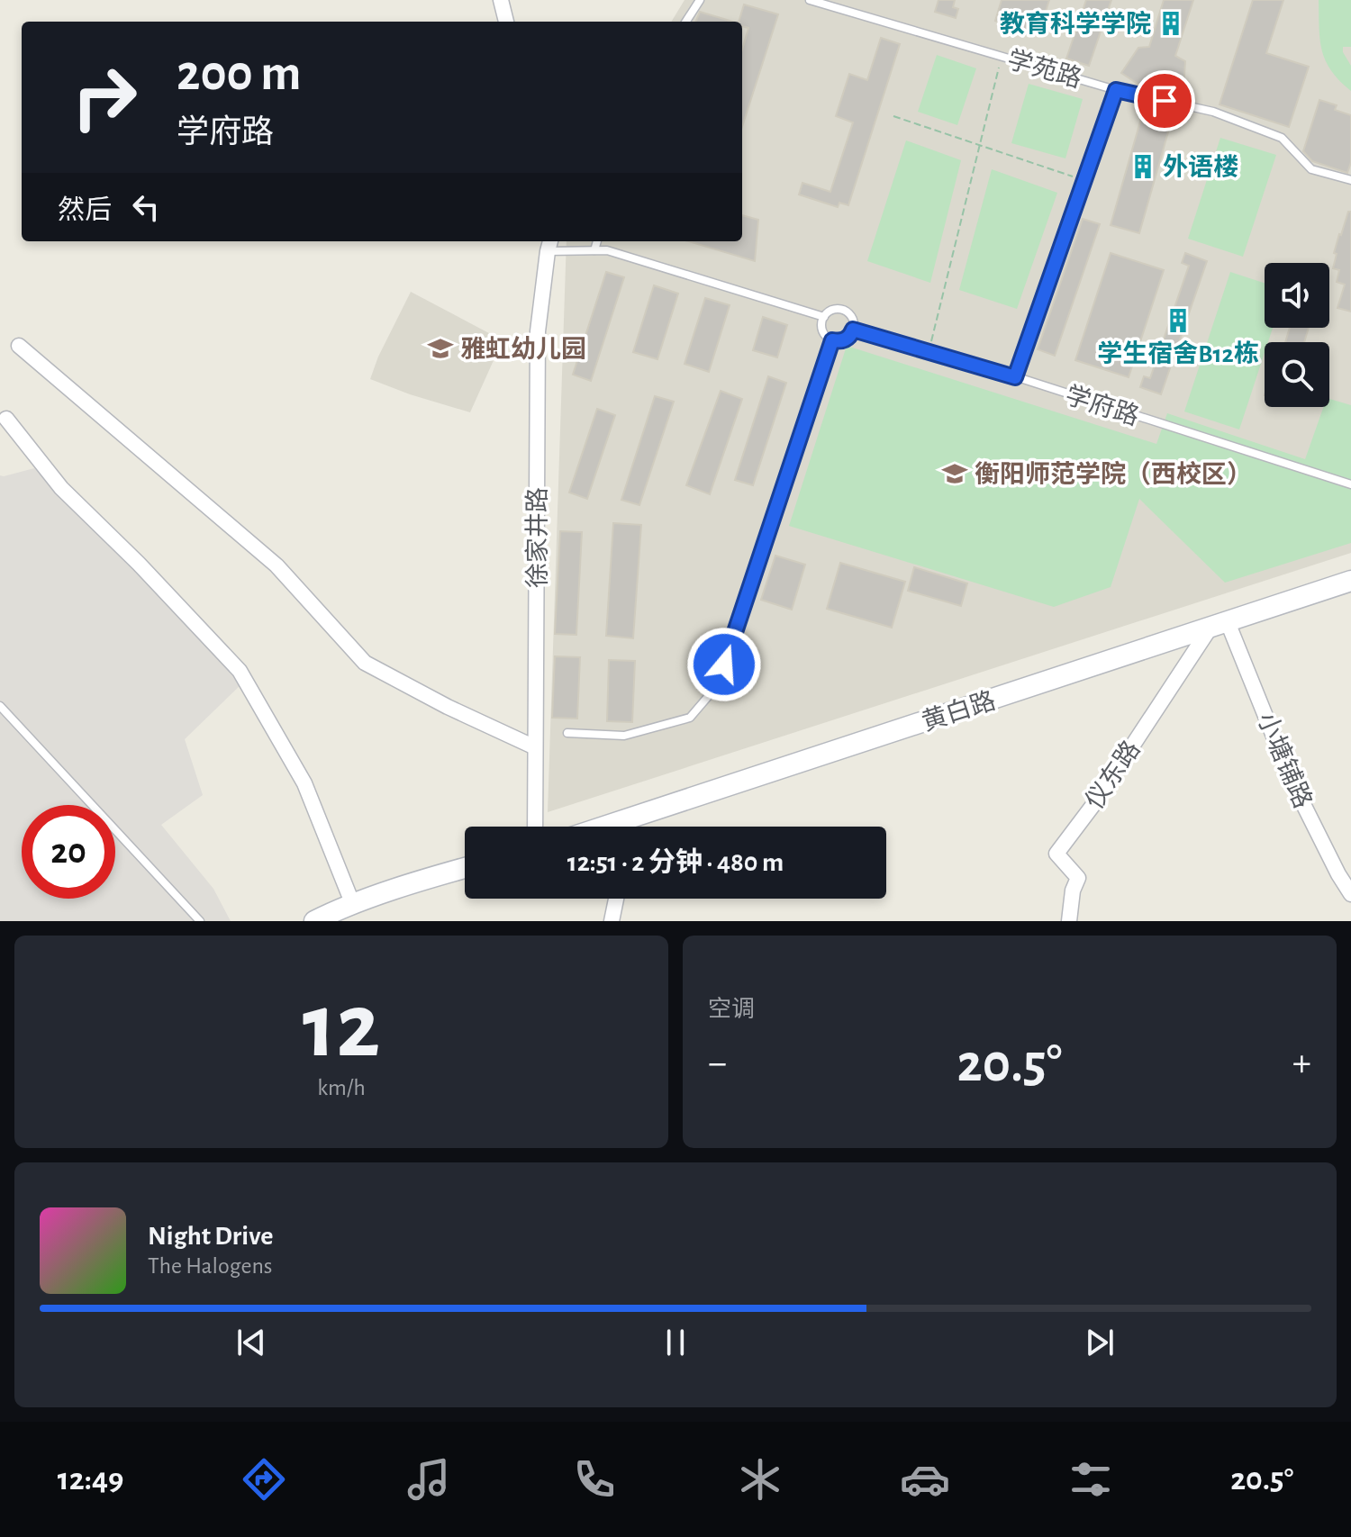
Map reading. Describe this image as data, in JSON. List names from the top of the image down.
{
  "streets": {
    "main road": ["黄白路"],
    "street": ["徐家井路", "小塘铺路", "仪东路"],
    "lane": ["学苑路", "学府路"]
  },
  "crossings": [
    ["黄白路", "小塘铺路"],
    ["黄白路", "仪东路"],
    ["小塘铺路", "仪东路"]
  ],
  "places": {
    "building": ["教育科学学院", "外语楼", "学生宿舍B12栋"],
    "school or university": ["雅虹幼儿园", "衡阳师范学院（西校区）"]
  },
  "page": {
    "turn": ["200 m", "学府路"],
    "then": "然后",
    "limit": "20",
    "trip": "12:51 · 2 分钟 · 480 m",
    "tile": [
      ["12", "km/h"],
      "空调"
    ],
    "heat": ["−", "20.5°", "+"],
    "song": ["Night Drive", "The Halogens"],
    "tabs": ["12:49", "20.5°"]
  }
}
